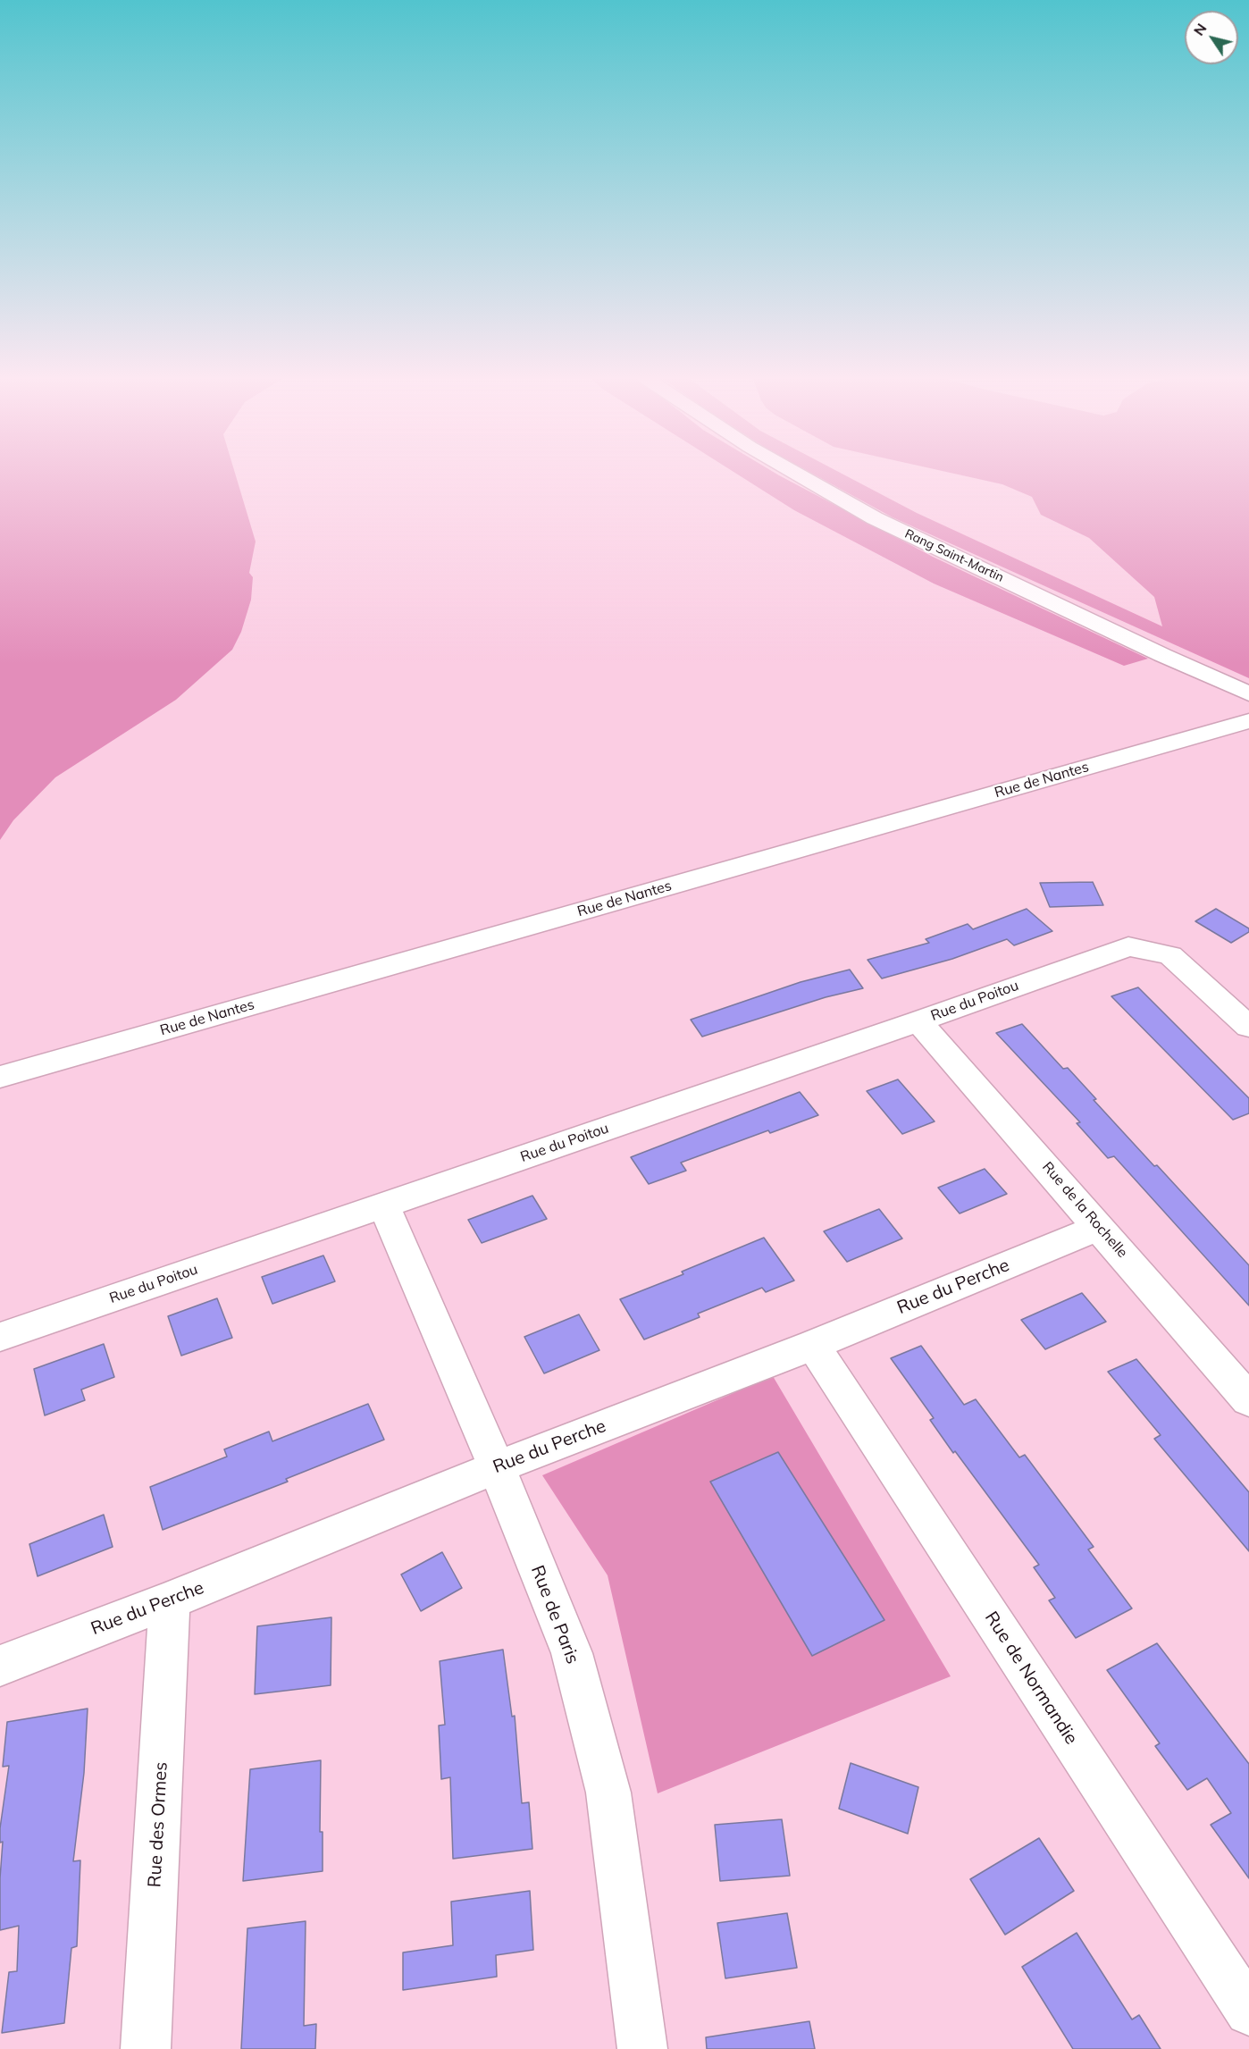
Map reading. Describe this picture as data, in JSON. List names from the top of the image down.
{
  "streets": {
    "street": [
      "Rang Saint-Martin",
      "Rue de Nantes",
      "Rue du Poitou",
      "Rue de la Rochelle",
      "Rue du Perche",
      "Rue de Paris",
      "Rue de Normandie",
      "Rue des Ormes"
    ]
  },
  "crossings": [
    ["Rue du Poitou", "Rue de la Rochelle"],
    ["Rue du Poitou", "Rue de Paris"],
    ["Rue de la Rochelle", "Rue du Perche"],
    ["Rue du Perche", "Rue de Paris"],
    ["Rue du Perche", "Rue de Normandie"],
    ["Rue du Perche", "Rue des Ormes"]
  ],
  "north": "top left"
}
